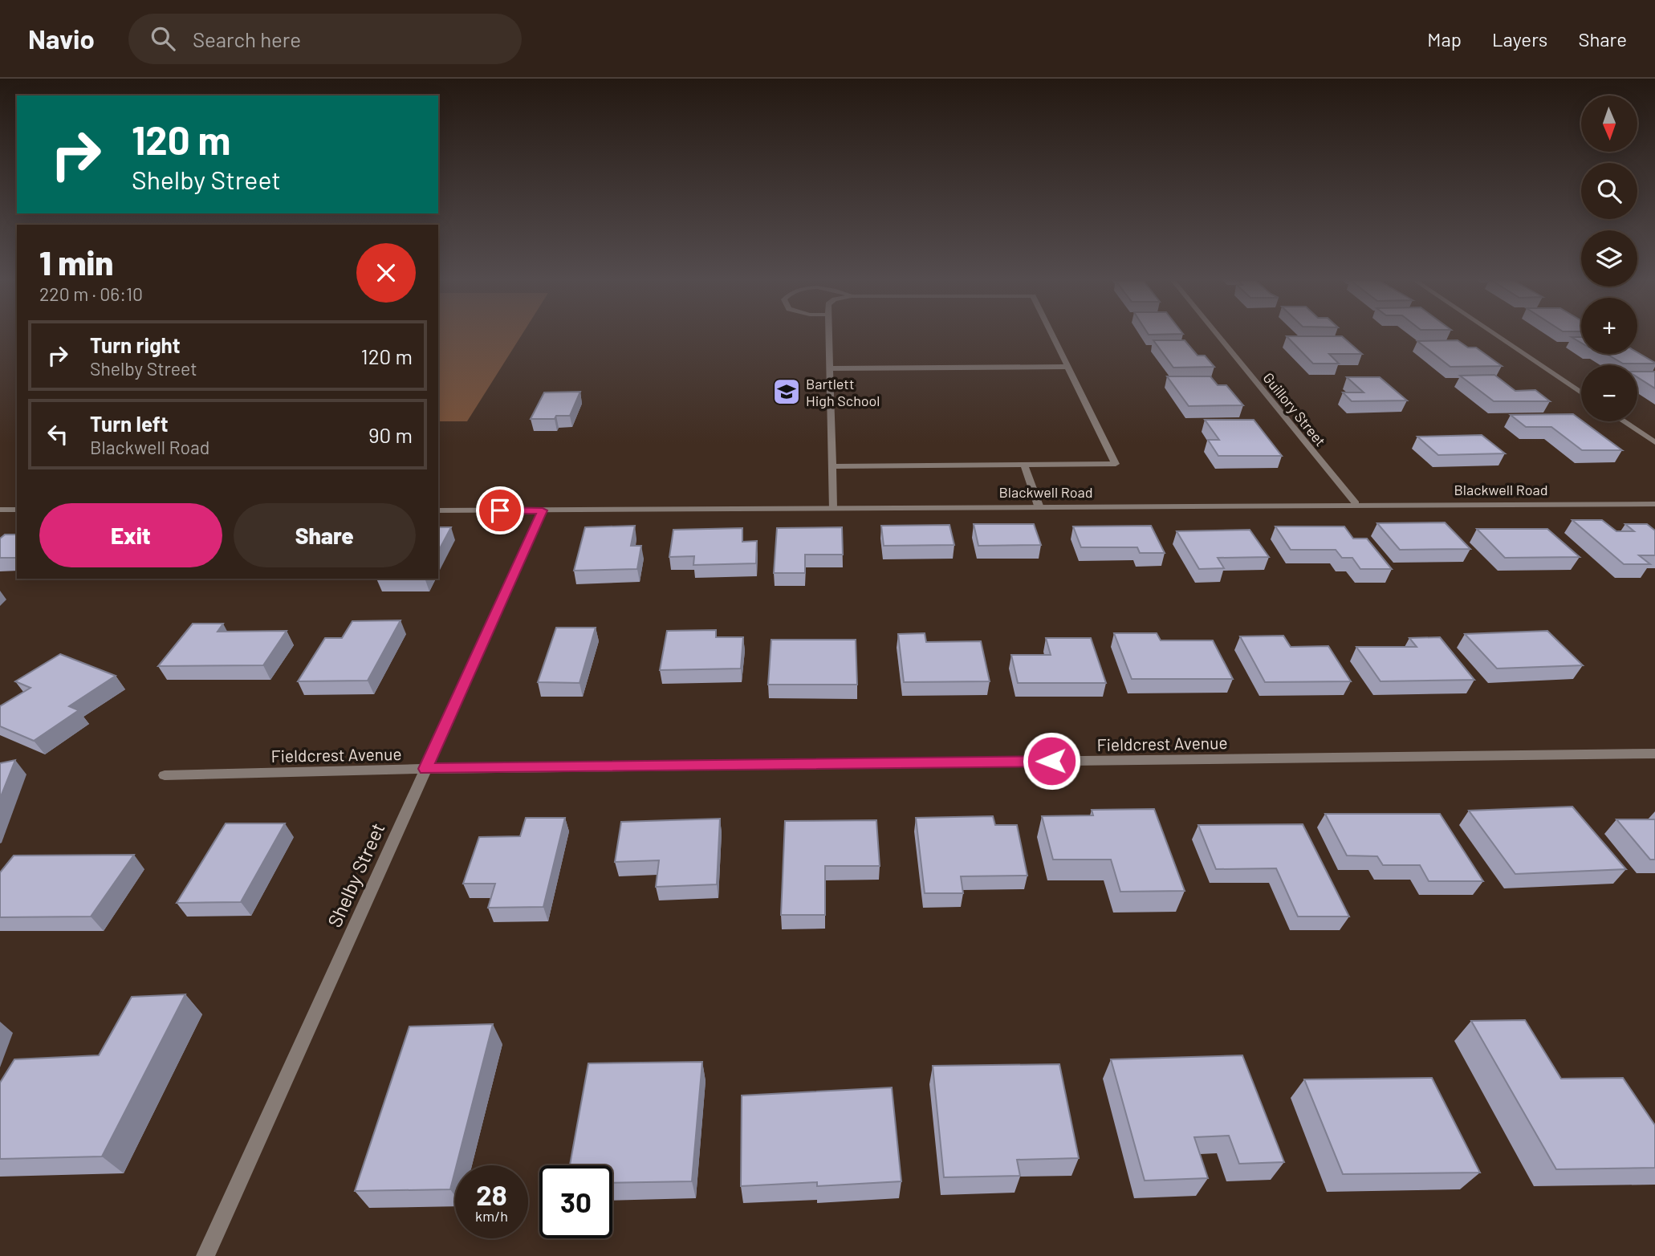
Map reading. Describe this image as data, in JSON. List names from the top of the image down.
{
  "streets": {
    "street": [
      "Guillory Street",
      "Blackwell Road",
      "Fieldcrest Avenue",
      "Shelby Street"
    ]
  },
  "crossings": [
    ["Guillory Street", "Blackwell Road"],
    ["Blackwell Road", "Shelby Street"],
    ["Fieldcrest Avenue", "Shelby Street"]
  ],
  "places": {
    "school or university": ["Bartlett High School"]
  },
  "north": "bottom",
  "page": {
    "header": "Navio",
    "search": "Search here",
    "nav": ["Map", "Layers", "Share"],
    "map_buttons": ["+", "−"],
    "turn": ["120 m", "Shelby Street"],
    "heading": ["1 min", "220 m · 06:10"],
    "list": [
      {
        "name": "Turn right",
        "note": "Shelby Street",
        "value": "120 m"
      },
      {
        "name": "Turn left",
        "note": "Blackwell Road",
        "value": "90 m"
      }
    ],
    "buttons": ["Exit", "Share"],
    "speed": "28 km/h",
    "limit": "30"
  }
}
